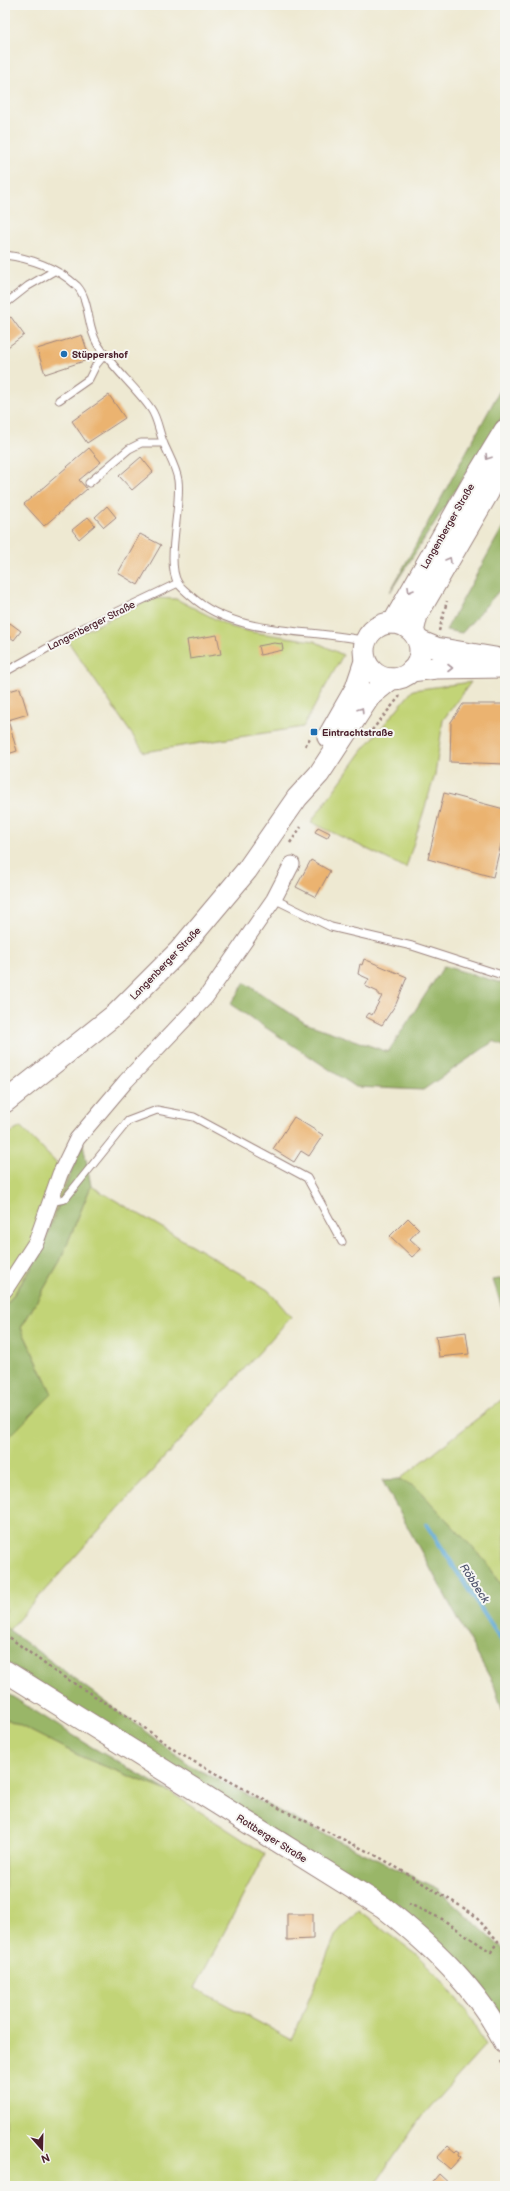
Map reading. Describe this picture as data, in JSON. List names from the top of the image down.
{
  "streets": {
    "main road": ["Langenberger Straße", "Rottberger Straße"]
  },
  "water": ["Röbbeck"],
  "places": {
    "other": ["Stüppershof"],
    "transit": ["Eintrachtstraße"]
  },
  "north": "bottom"
}
